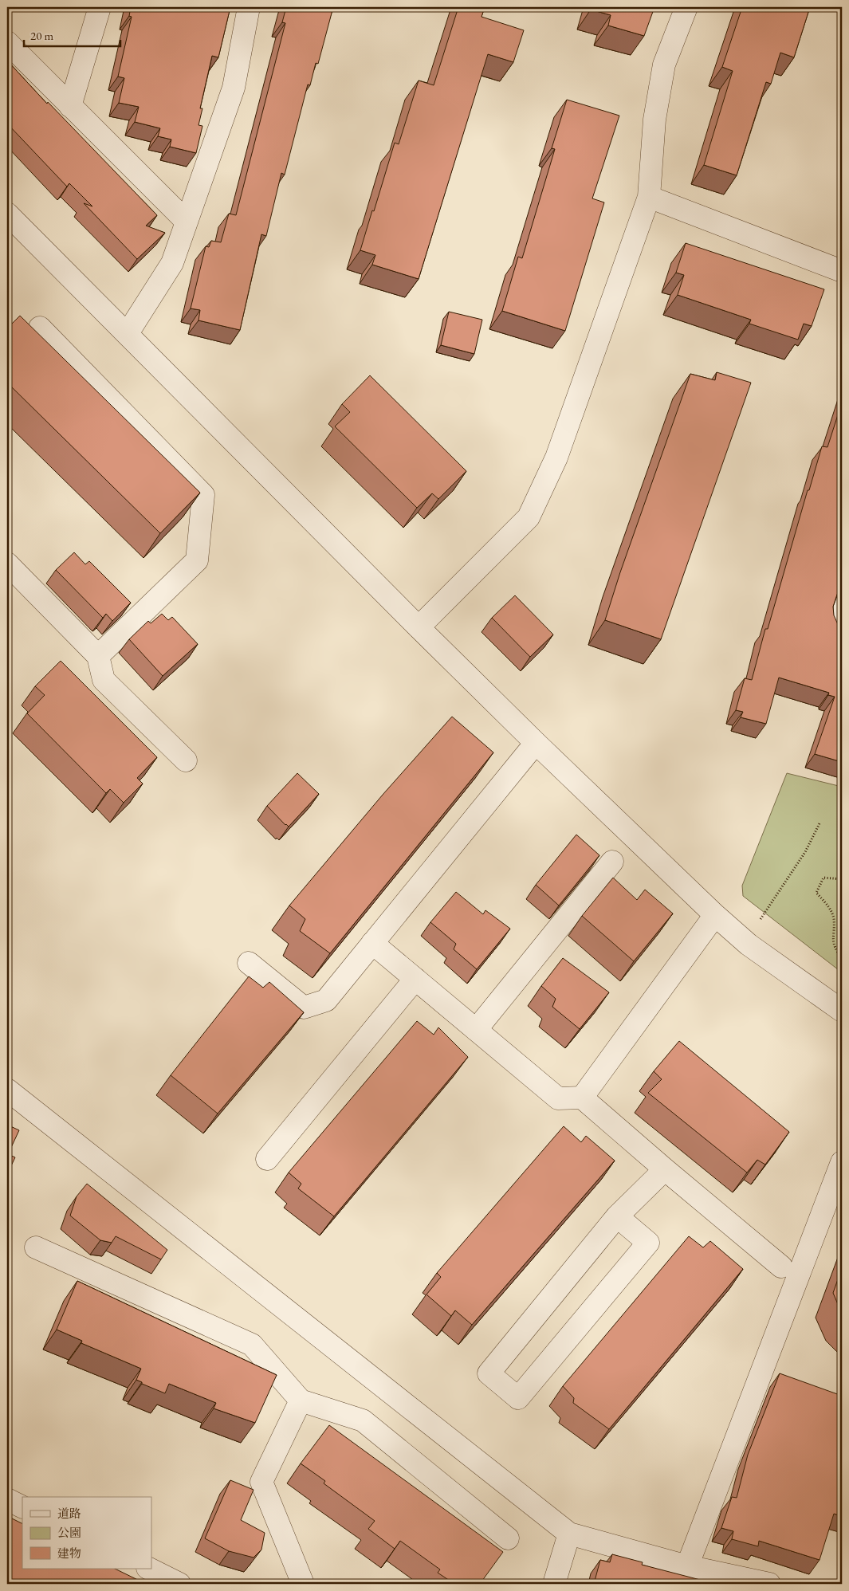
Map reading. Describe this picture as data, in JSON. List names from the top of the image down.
{
  "legend": ["道路", "公園", "建物"],
  "scale_bar": "20 m"
}
